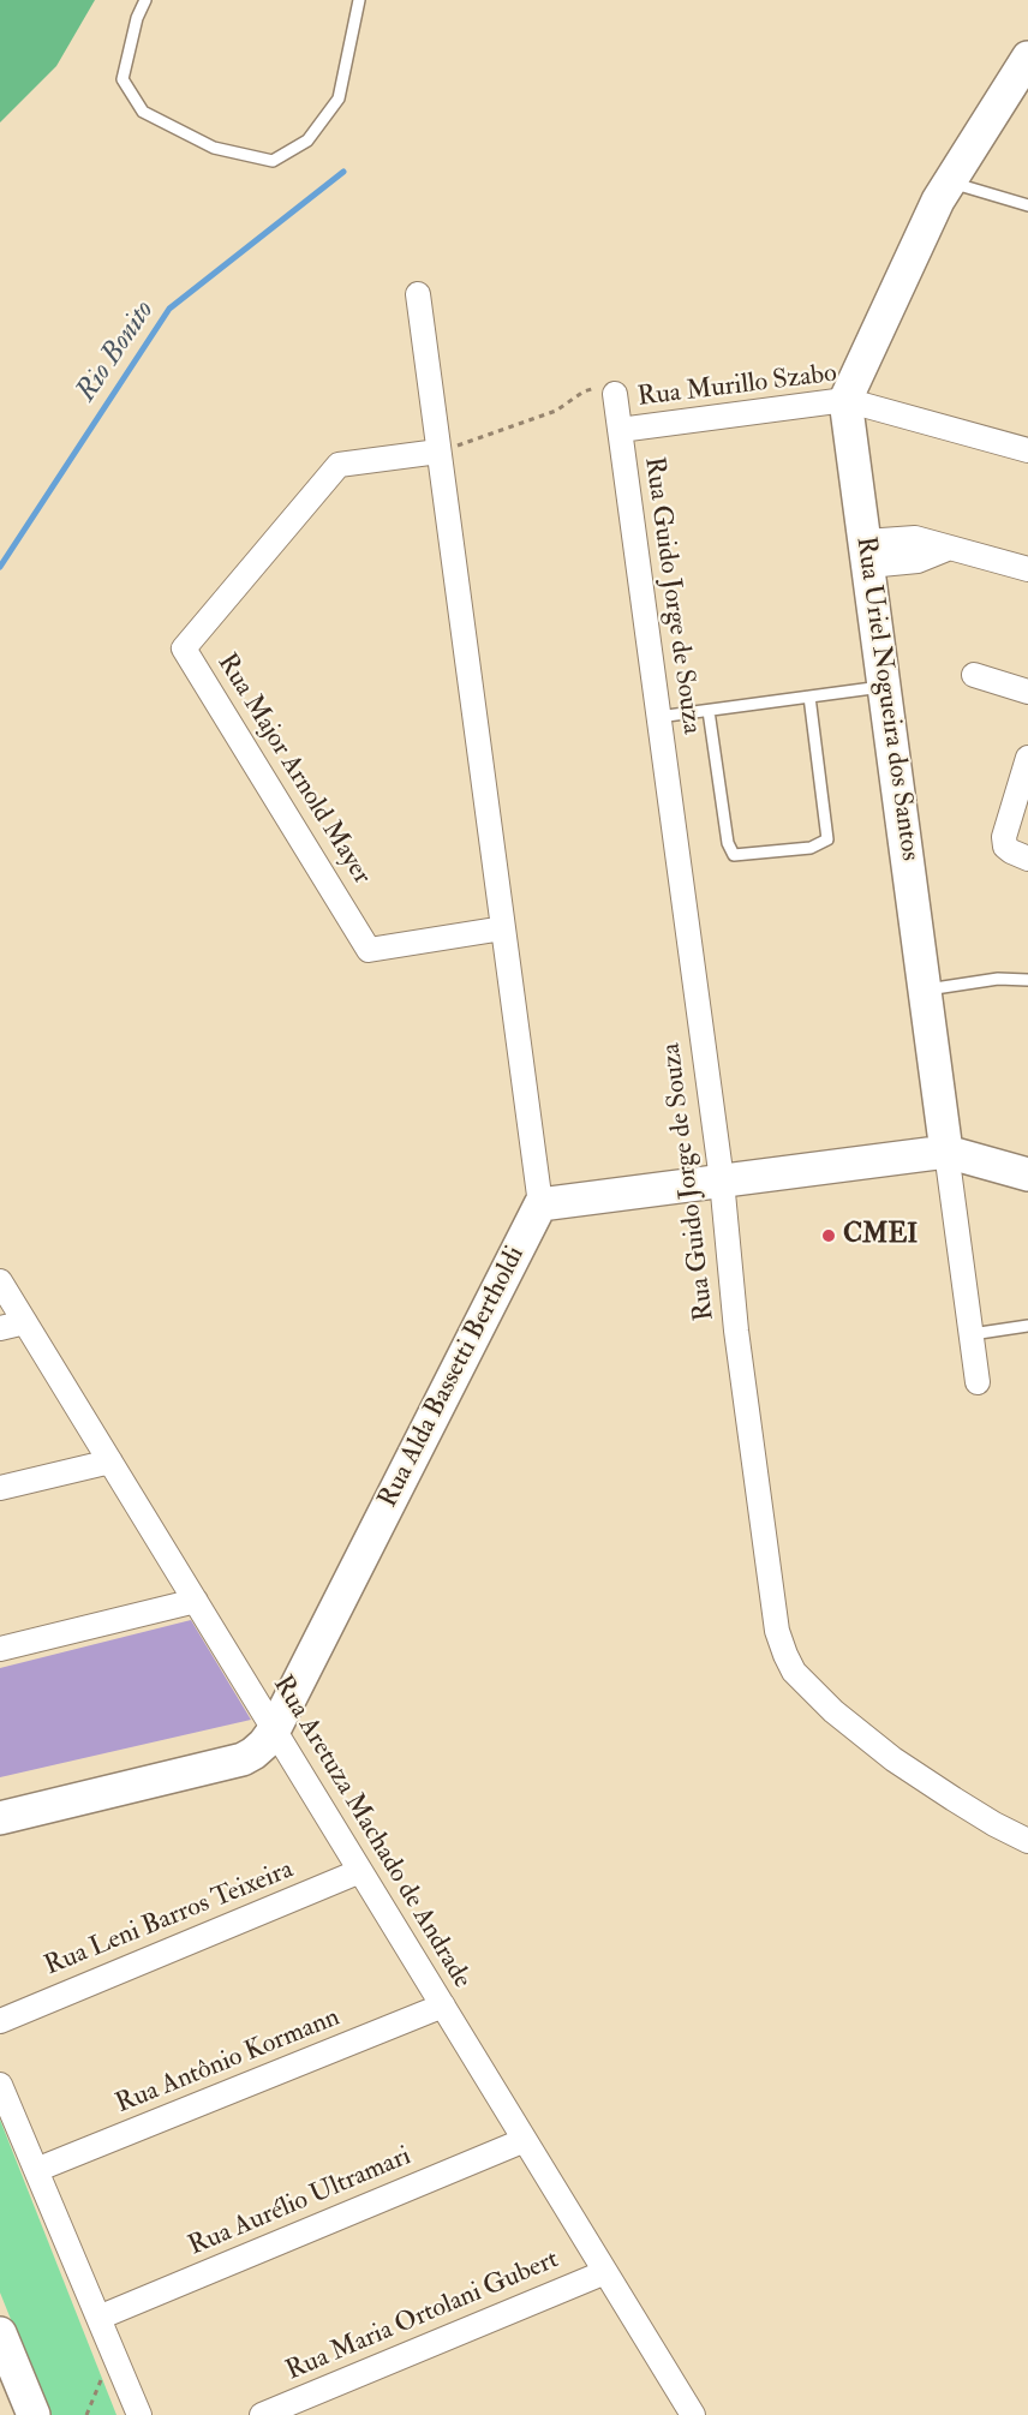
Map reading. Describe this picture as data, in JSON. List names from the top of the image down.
{
  "streets": {
    "street": [
      "Rua Murillo Szabo",
      "Rua Guido Jorge de Souza",
      "Rua Uriel Nogueira dos Santos",
      "Rua Major Arnold Mayer",
      "Rua Alda Bassetti Bertholdi",
      "Rua Aretuza Machado de Andrade",
      "Rua Leni Barros Teixeira",
      "Rua Antônio Kormann",
      "Rua Aurélio Ultramari",
      "Rua Maria Ortolani Gubert"
    ]
  },
  "crossings": [
    ["Rua Murillo Szabo", "Rua Guido Jorge de Souza"],
    ["Rua Murillo Szabo", "Rua Uriel Nogueira dos Santos"],
    ["Rua Alda Bassetti Bertholdi", "Rua Aretuza Machado de Andrade"],
    ["Rua Aretuza Machado de Andrade", "Rua Leni Barros Teixeira"],
    ["Rua Aretuza Machado de Andrade", "Rua Antônio Kormann"],
    ["Rua Aretuza Machado de Andrade", "Rua Aurélio Ultramari"],
    ["Rua Aretuza Machado de Andrade", "Rua Maria Ortolani Gubert"]
  ],
  "water": ["Rio Bonito"],
  "places": ["CMEI"]
}
